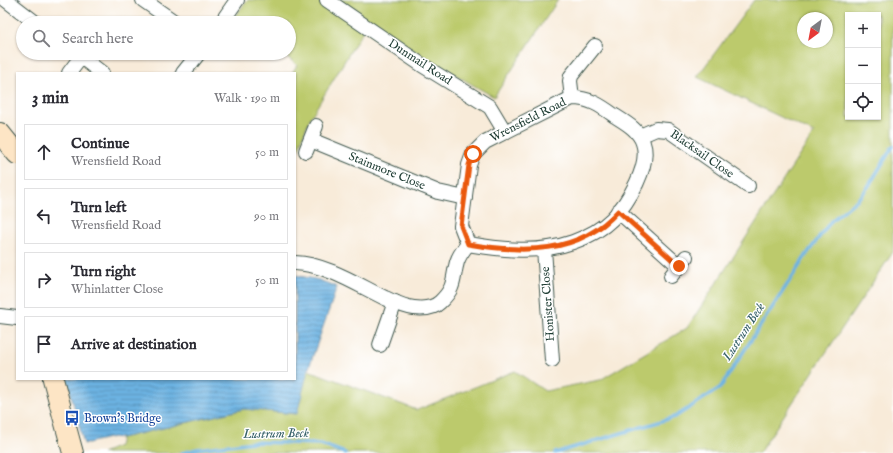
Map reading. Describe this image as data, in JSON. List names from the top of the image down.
{
  "streets": {
    "street": [
      "Dunmail Road",
      "Wrensfield Road",
      "Blacksail Close",
      "Stainmore Close",
      "Honister Close"
    ]
  },
  "crossings": [
    ["Dunmail Road", "Wrensfield Road"],
    ["Wrensfield Road", "Blacksail Close"],
    ["Wrensfield Road", "Stainmore Close"]
  ],
  "water": ["Lustrum Beck"],
  "places": {
    "bus stop": ["Brown's Bridge"]
  },
  "north": "bottom left",
  "page": {
    "map_buttons": ["+", "−"],
    "search": "Search here",
    "heading": ["3 min", "Walk · 190 m"],
    "list": [
      ["Continue", "Wrensfield Road", "50 m"],
      ["Turn left", "Wrensfield Road", "90 m"],
      ["Turn right", "Whinlatter Close", "50 m"],
      "Arrive at destination"
    ]
  }
}
